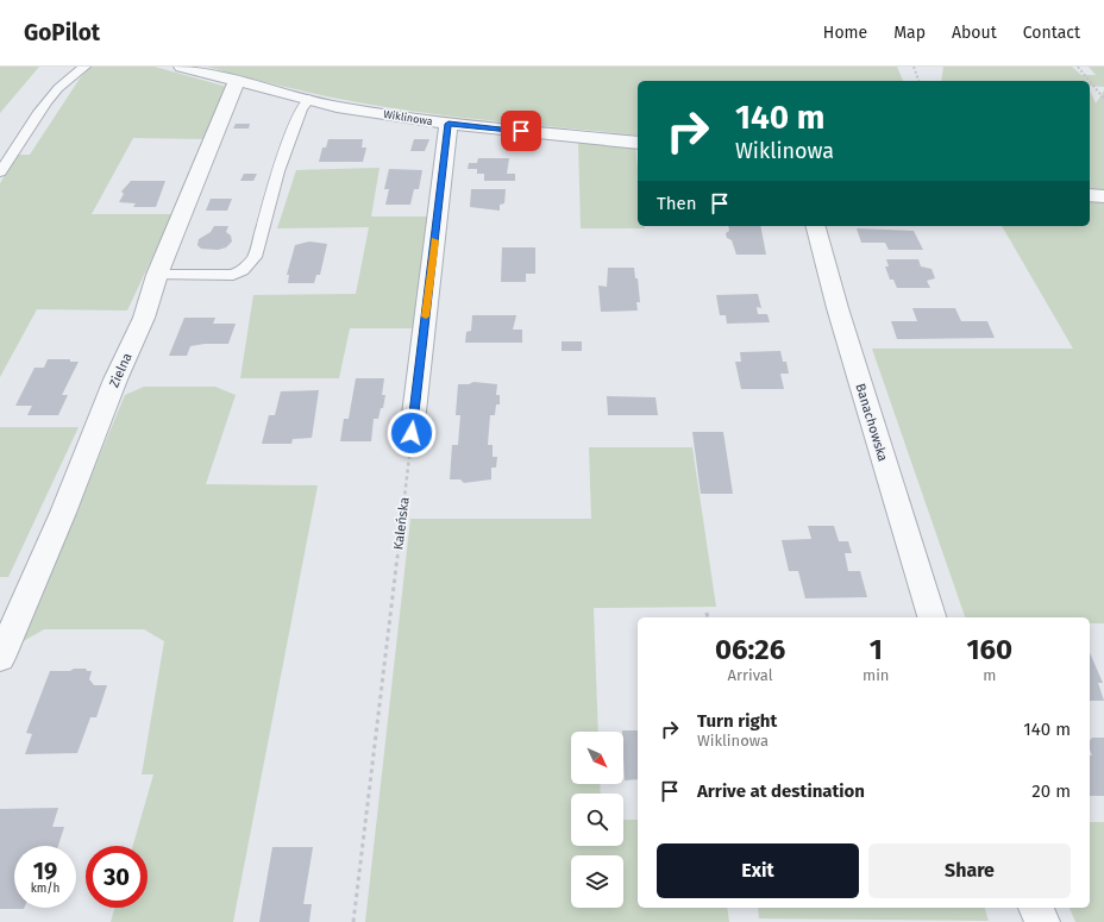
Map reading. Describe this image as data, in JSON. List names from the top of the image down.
{
  "streets": {
    "street": ["Wiklinowa", "Zielna", "Banachowska"],
    "path": ["Kaleńska"]
  },
  "crossings": [
    ["Wiklinowa", "Zielna"]
  ],
  "north": "bottom right",
  "page": {
    "header": "GoPilot",
    "nav": [
      "Home",
      "Map",
      "About",
      "Contact"
    ],
    "turn": ["140 m", "Wiklinowa"],
    "then": "Then",
    "eta": [
      "06:26",
      "Arrival",
      "1",
      "min",
      "160",
      "m"
    ],
    "list": [
      {
        "name": "Turn right",
        "note": "Wiklinowa",
        "value": "140 m"
      },
      {
        "name": "Arrive at destination",
        "value": "20 m"
      }
    ],
    "buttons": ["Exit", "Share"],
    "speed": "19 km/h",
    "limit": "30"
  }
}
